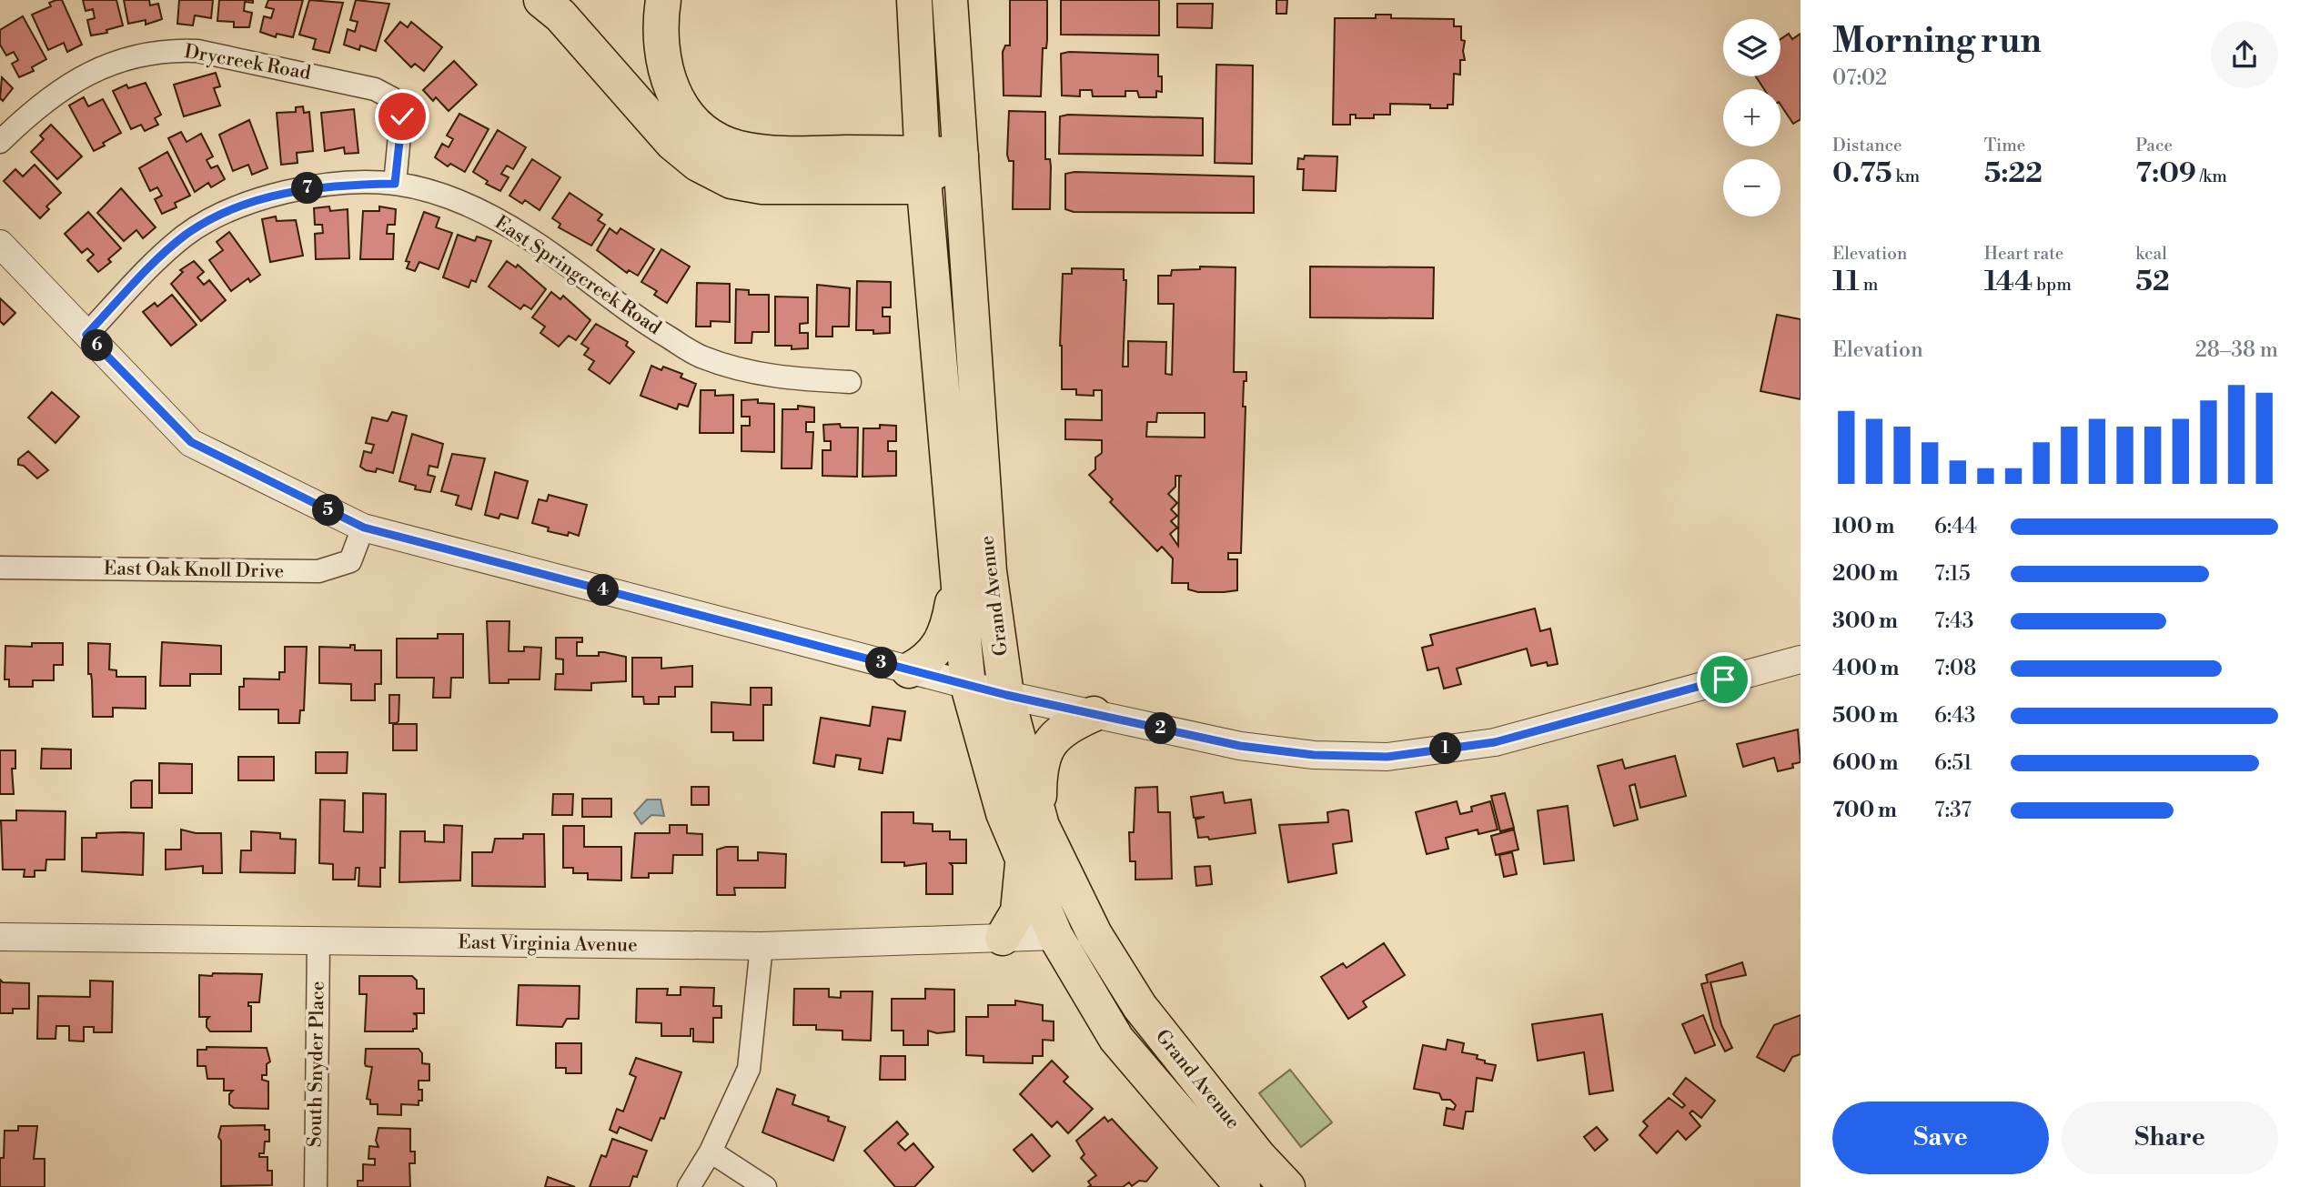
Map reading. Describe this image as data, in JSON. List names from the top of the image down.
{
  "streets": {
    "main road": ["Grand Avenue"],
    "street": [
      "Drycreek Road",
      "East Springcreek Road",
      "East Oak Knoll Drive",
      "East Virginia Avenue",
      "South Snyder Place"
    ]
  },
  "crossings": [
    ["Drycreek Road", "East Springcreek Road"],
    ["Grand Avenue", "East Virginia Avenue"],
    ["East Virginia Avenue", "South Snyder Place"]
  ],
  "page": {
    "heading": ["Morning run", "07:02"],
    "map_buttons": ["+", "−"],
    "stats": [
      ["Distance", "0.75 km"],
      ["Time", "5:22"],
      ["Pace", "7:09 /km"],
      ["Elevation", "11 m"],
      ["Heart rate", "144 bpm"],
      ["kcal", "52"]
    ],
    "pins": [
      "7",
      "6",
      "5",
      "4",
      "3",
      "2",
      "1"
    ],
    "chart": ["Elevation", "28–38 m"],
    "list": [
      {
        "name": "100 m",
        "note": "6:44"
      },
      {
        "name": "200 m",
        "note": "7:15"
      },
      {
        "name": "300 m",
        "note": "7:43"
      },
      {
        "name": "400 m",
        "note": "7:08"
      },
      {
        "name": "500 m",
        "note": "6:43"
      },
      {
        "name": "600 m",
        "note": "6:51"
      },
      {
        "name": "700 m",
        "note": "7:37"
      }
    ],
    "buttons": ["Save", "Share"]
  }
}
